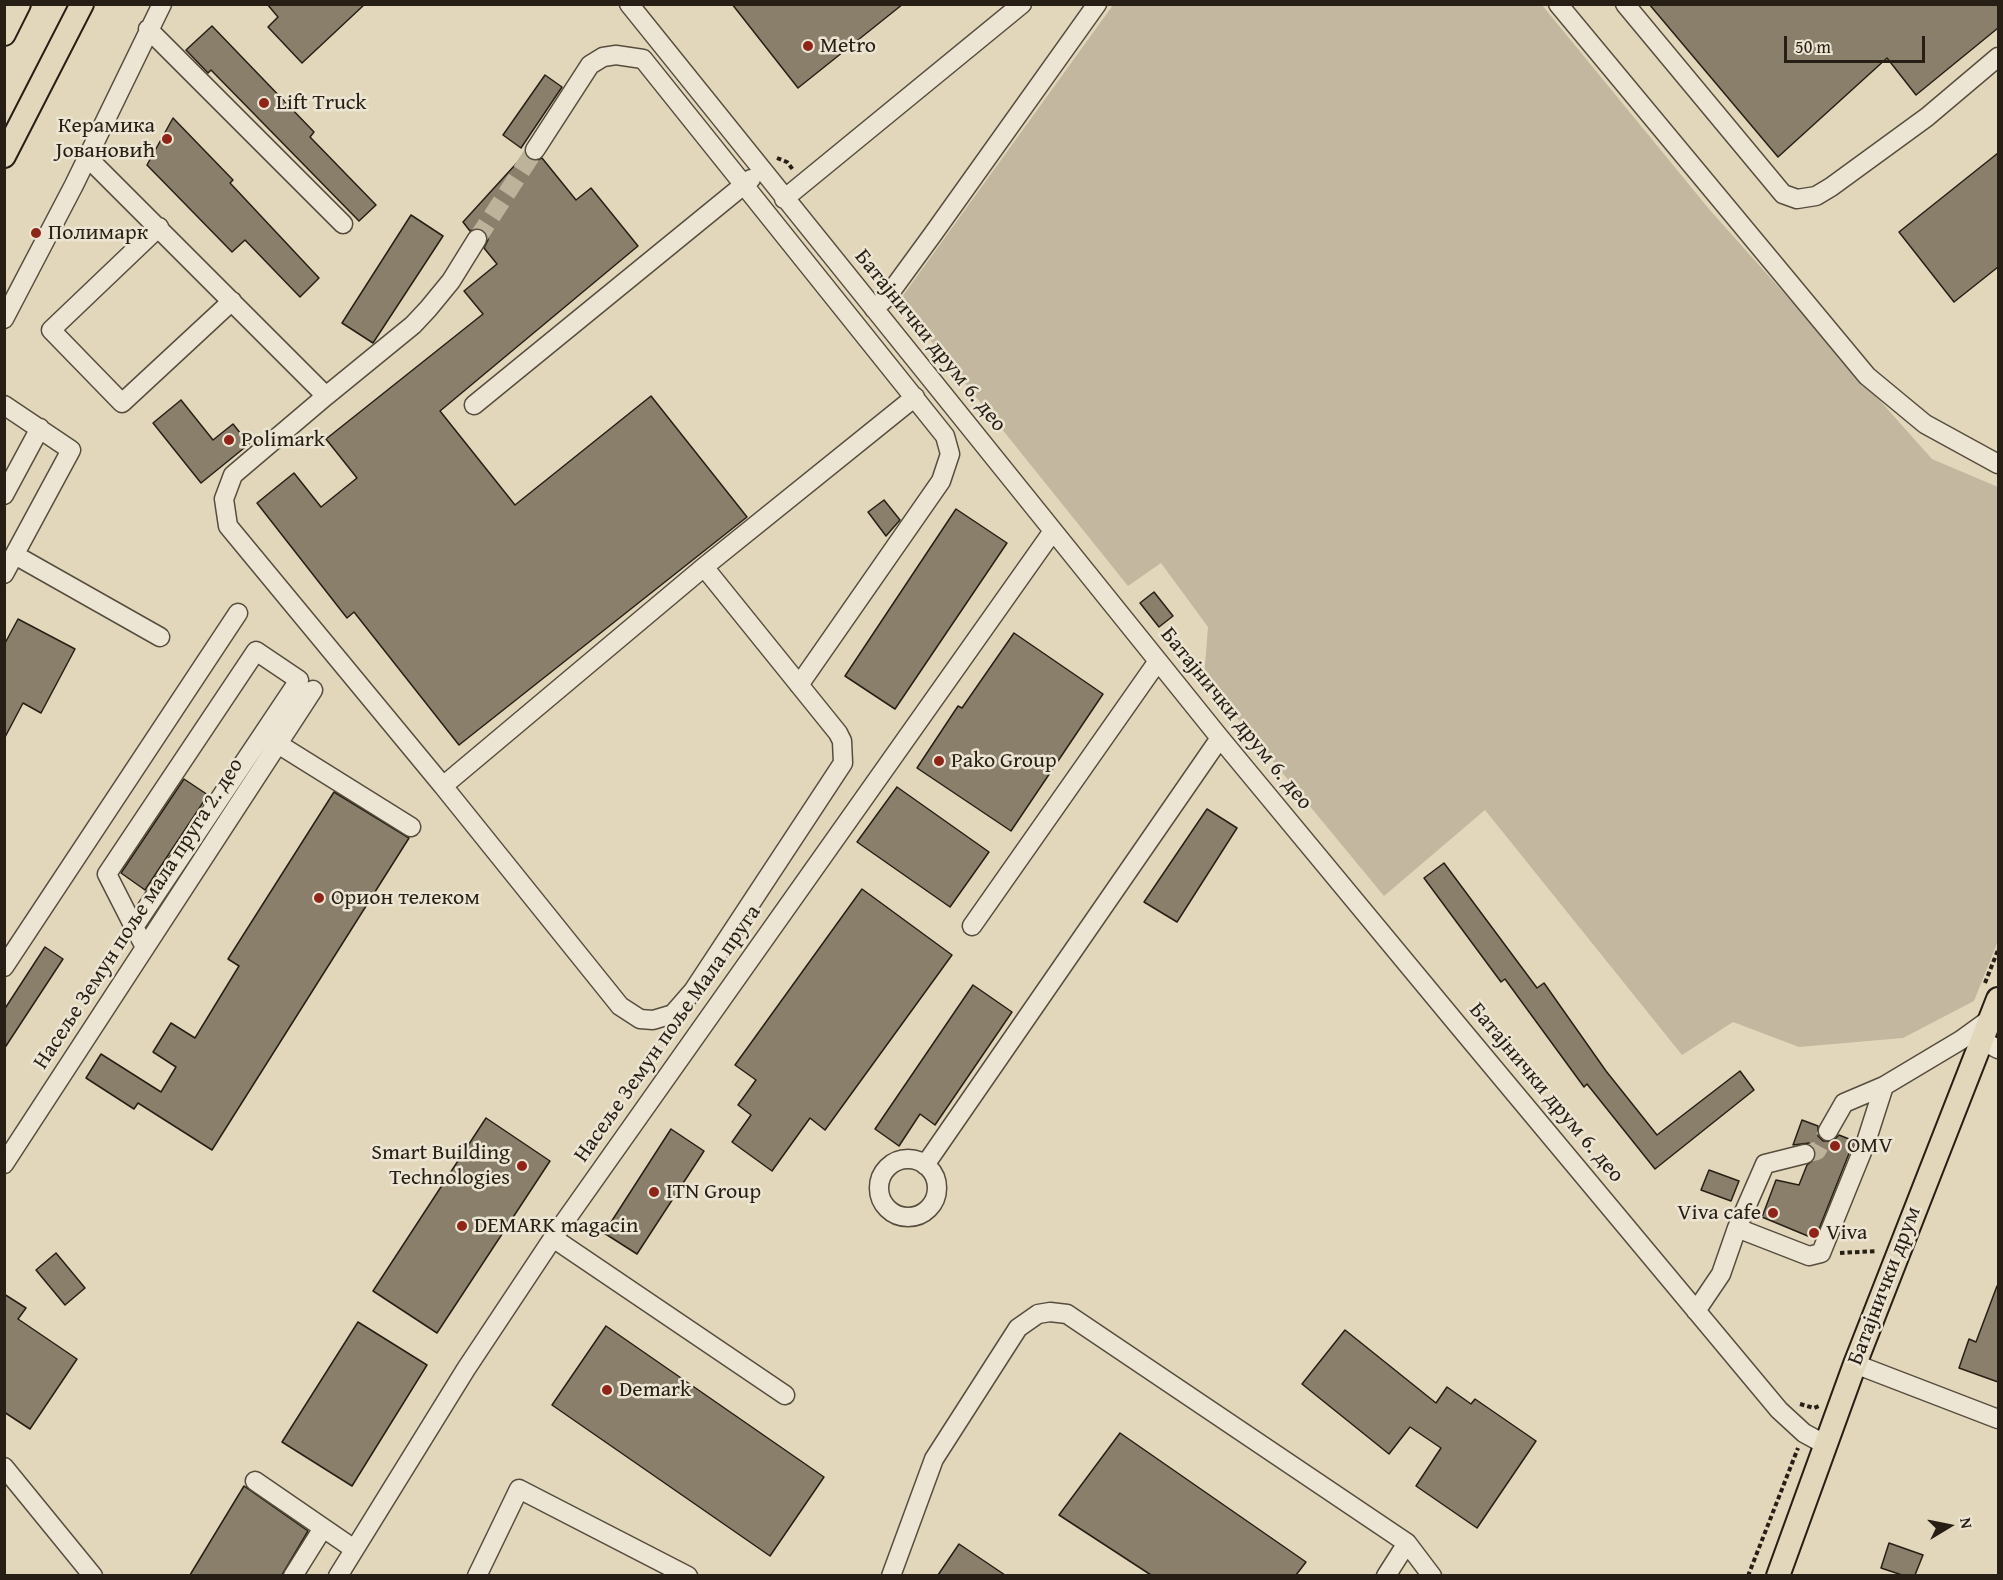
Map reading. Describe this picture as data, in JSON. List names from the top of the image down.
{
  "streets": {
    "main road": ["Батајнички друм"],
    "street": ["Батајнички друм 6. део", "Насеље Земун поље мала пруга 2. део", "Насеље Земун поље Мала пруга"]
  },
  "crossings": [
    ["Батајнички друм 6. део", "Насеље Земун поље Мала пруга"],
    ["Батајнички друм 6. део", "Батајнички друм"]
  ],
  "places": [
    "Metro",
    "Lift Truck",
    "Керамика Јовановић",
    "Полимарк",
    "Polimark",
    "Pako Group",
    "Орион телеком",
    "OMV",
    "Smart Building Technologies",
    "ITN Group",
    "Viva cafe",
    "DEMARK magacin",
    "Viva",
    "Demark"
  ],
  "scale_bar": "50 m",
  "north": "right"
}
